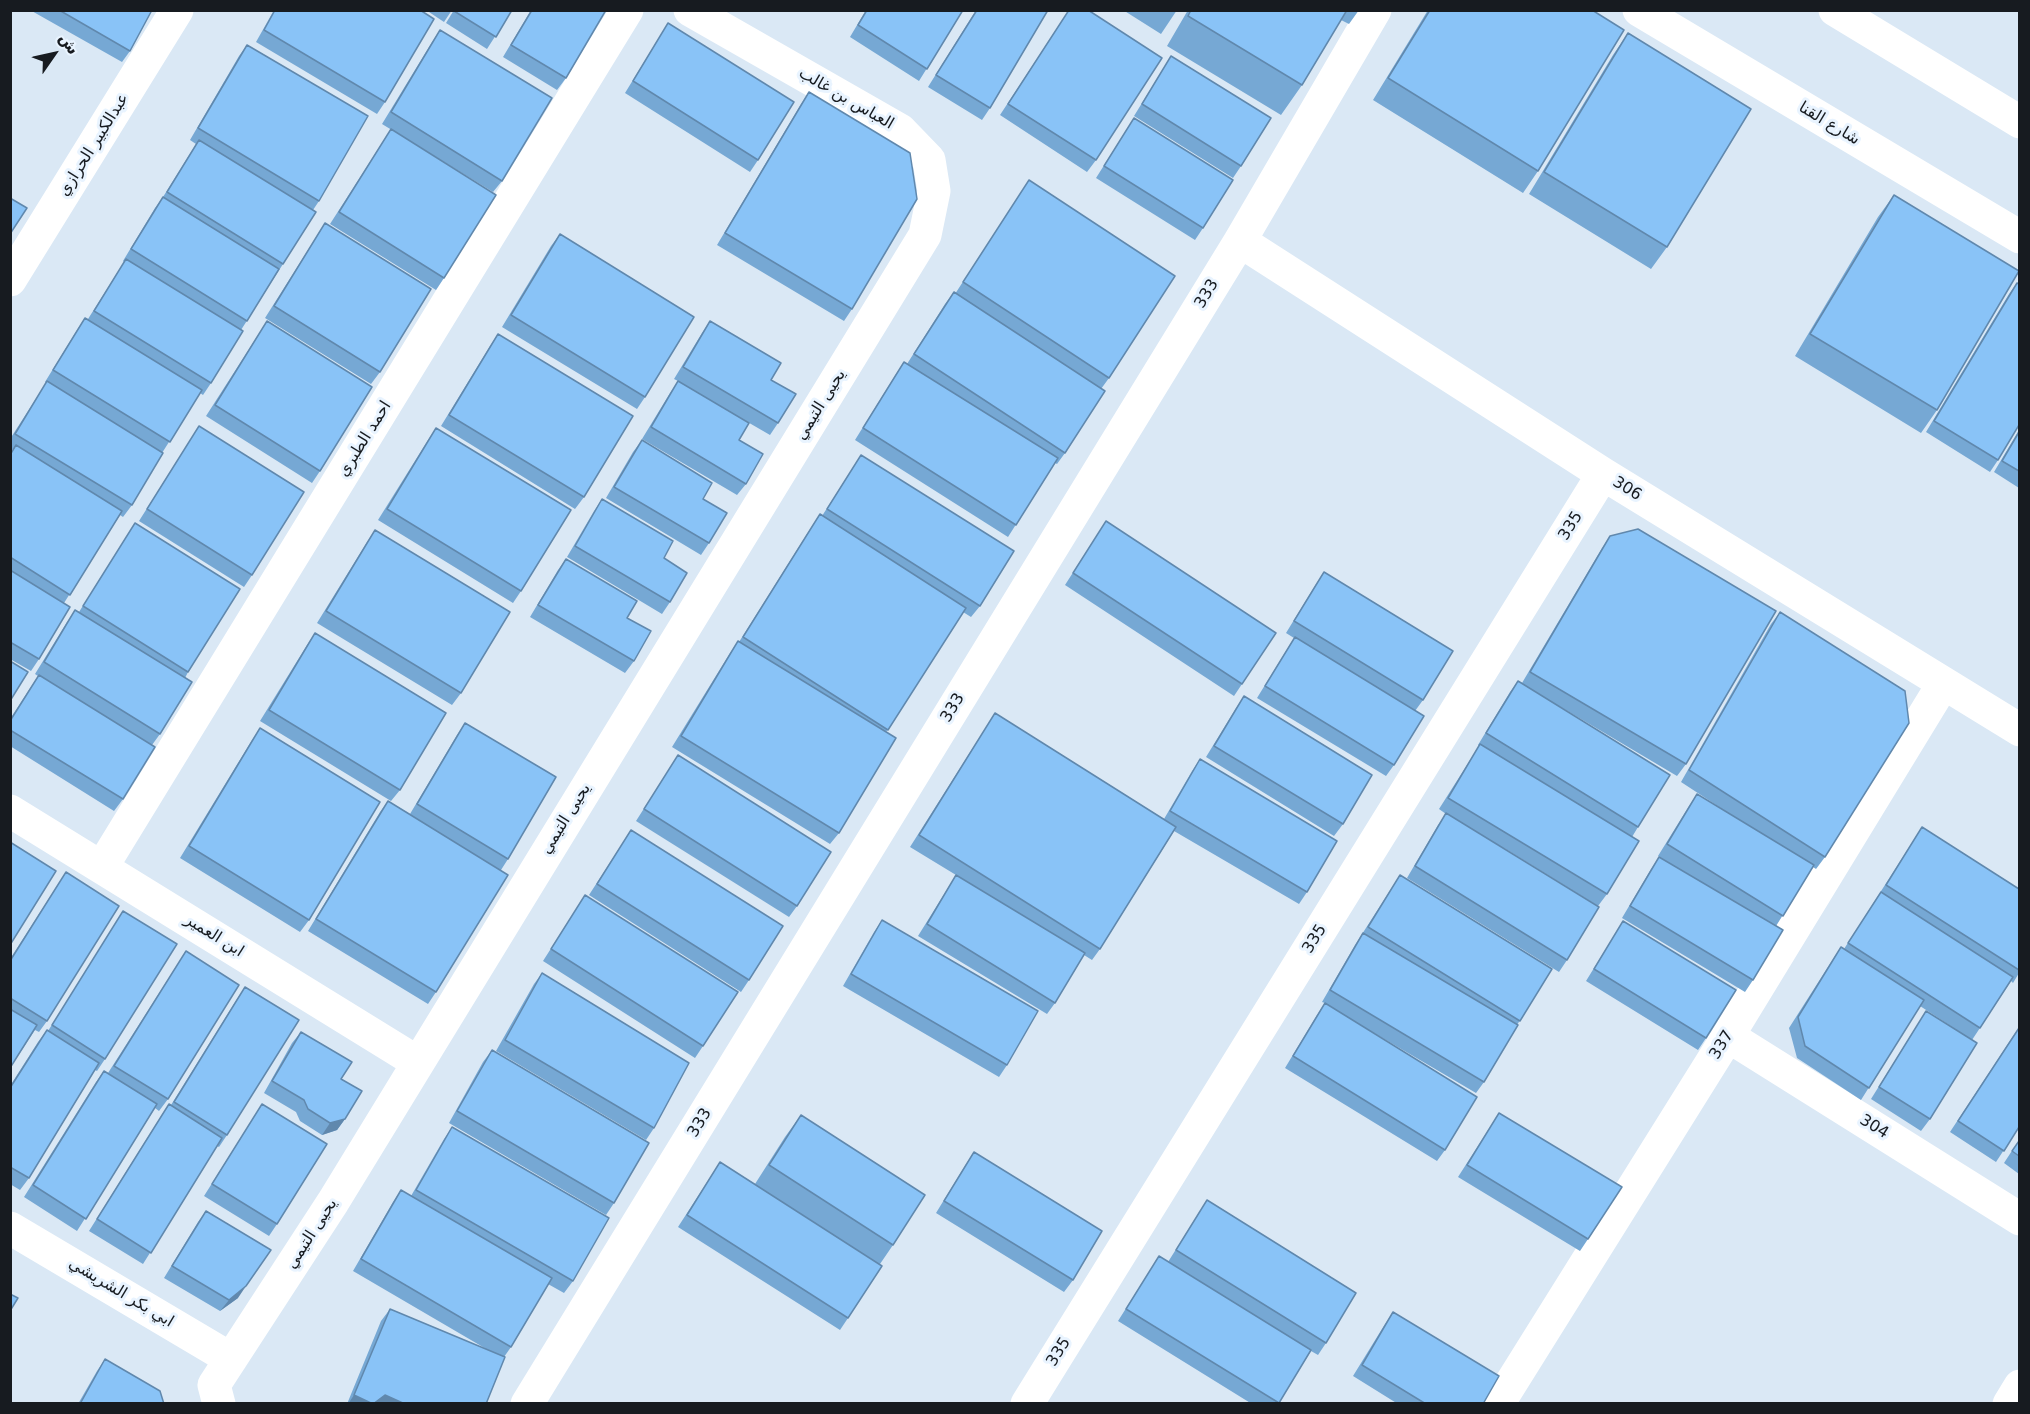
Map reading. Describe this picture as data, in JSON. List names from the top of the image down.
{
  "streets": {
    "street": [
      "العباس بن غالب",
      "شارع القنا",
      "عبدالكبير الحرازي",
      "333",
      "يحيى التيمي",
      "احمد الطبري",
      "306",
      "335",
      "ابن العمير",
      "337",
      "304",
      "ابي بكر الشريشي"
    ]
  },
  "crossings": [
    ["العباس بن غالب", "يحيى التيمي"],
    ["333", "306"],
    ["يحيى التيمي", "ابن العمير"],
    ["يحيى التيمي", "ابي بكر الشريشي"],
    ["احمد الطبري", "ابن العمير"],
    ["306", "335"],
    ["306", "337"],
    ["337", "304"]
  ],
  "north": "top right"
}
